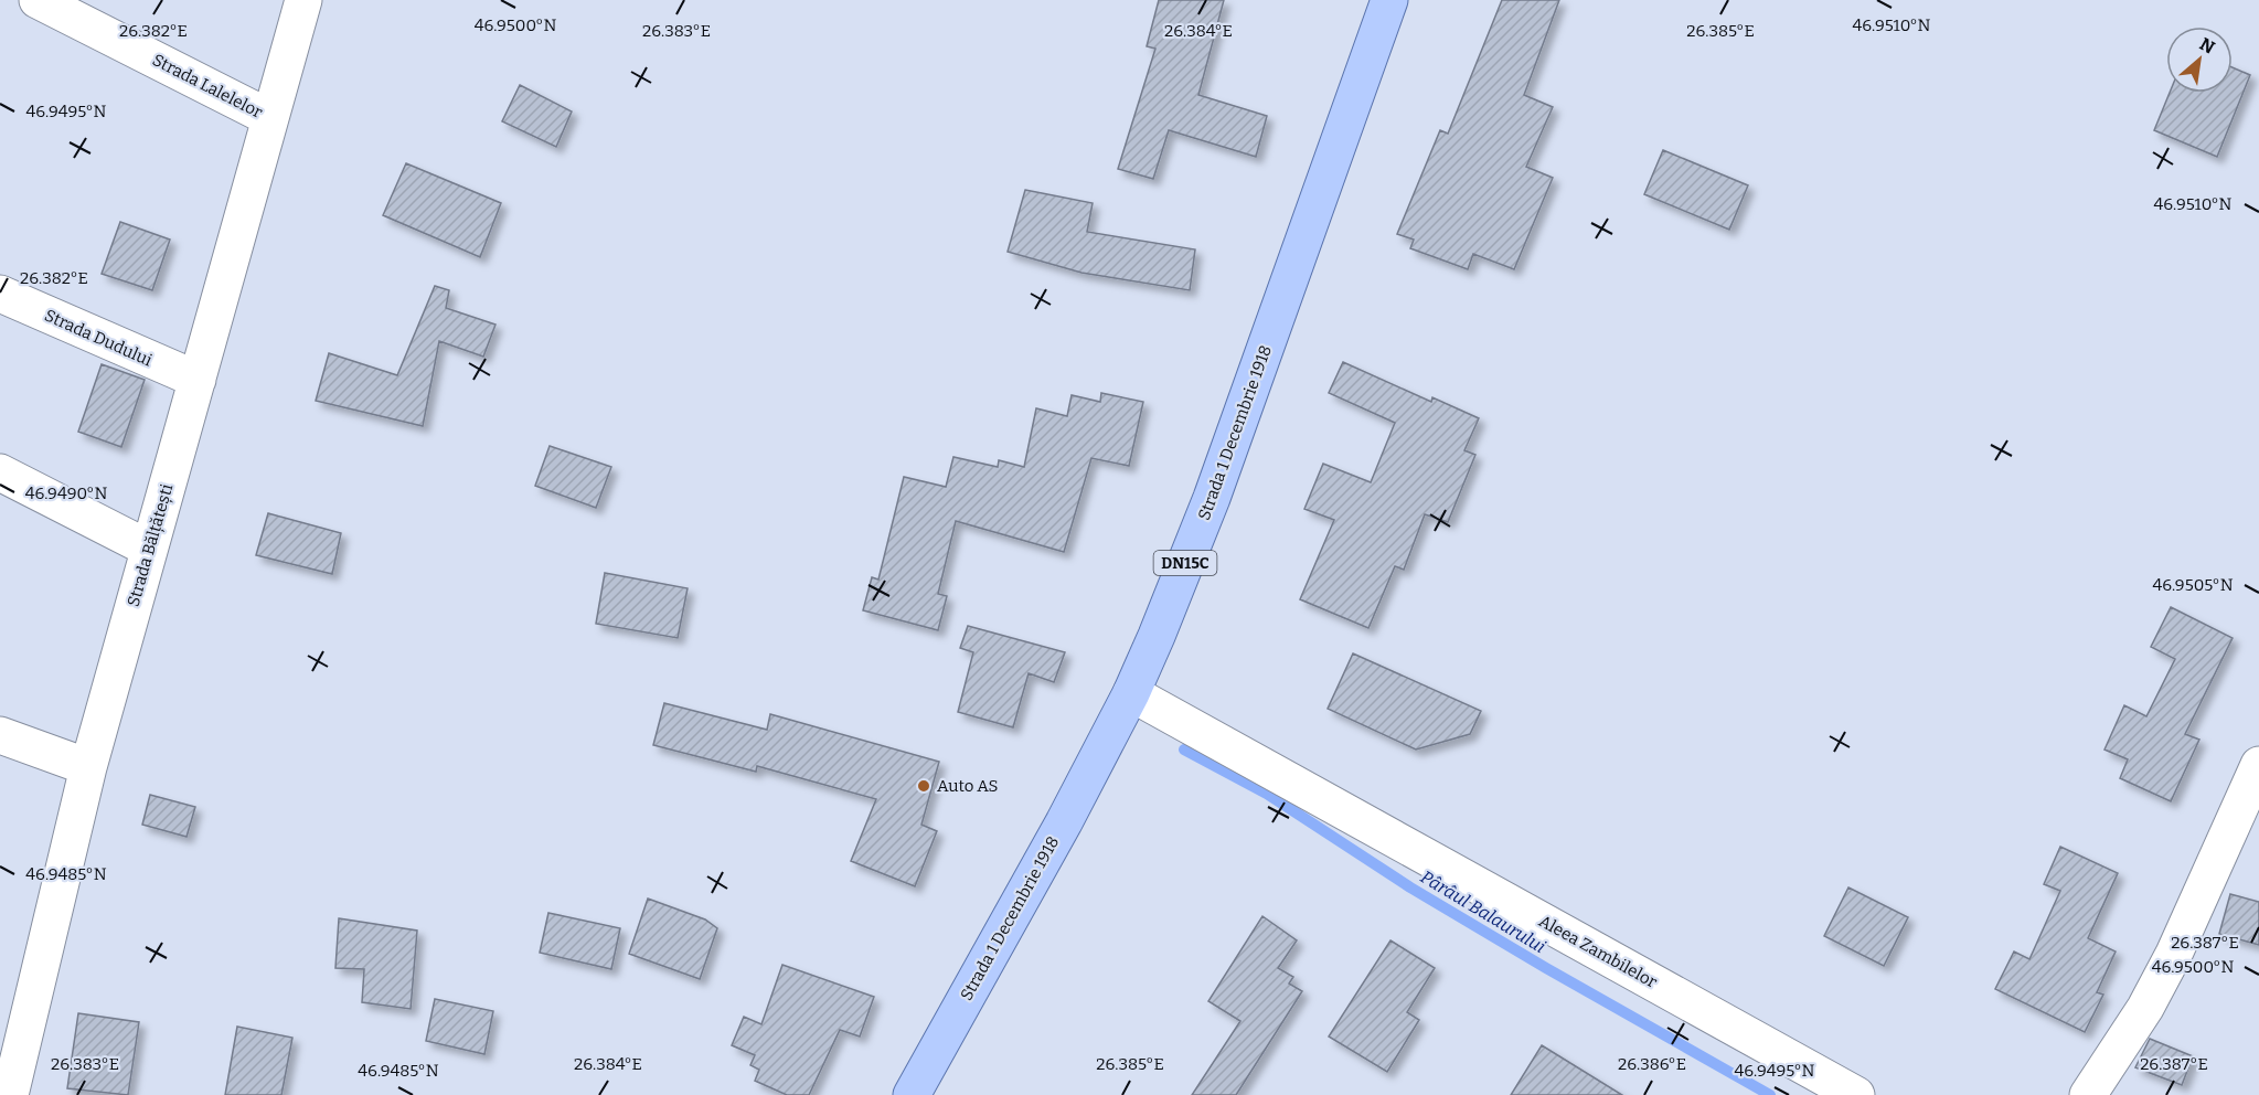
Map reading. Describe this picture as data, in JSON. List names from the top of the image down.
{
  "streets": {
    "main road": ["Strada 1 Decembrie 1918", "DN15C"],
    "street": [
      "Strada Lalelelor",
      "Strada Dudului",
      "Strada Bălțătești",
      "Aleea Zambilelor"
    ]
  },
  "crossings": [
    ["Strada Lalelelor", "Strada Bălțătești"],
    ["Strada Dudului", "Strada Bălțătești"],
    ["Strada 1 Decembrie 1918", "Aleea Zambilelor"]
  ],
  "water": ["Pârâul Balaurului"],
  "places": ["Auto AS"],
  "north": "top right",
  "coordinates": [
    "46.9500°N",
    "46.9510°N",
    "26.382°E",
    "26.383°E",
    "26.384°E",
    "26.385°E",
    "46.9495°N",
    "46.9490°N",
    "46.9505°N",
    "46.9485°N",
    "26.387°E",
    "26.386°E"
  ]
}
